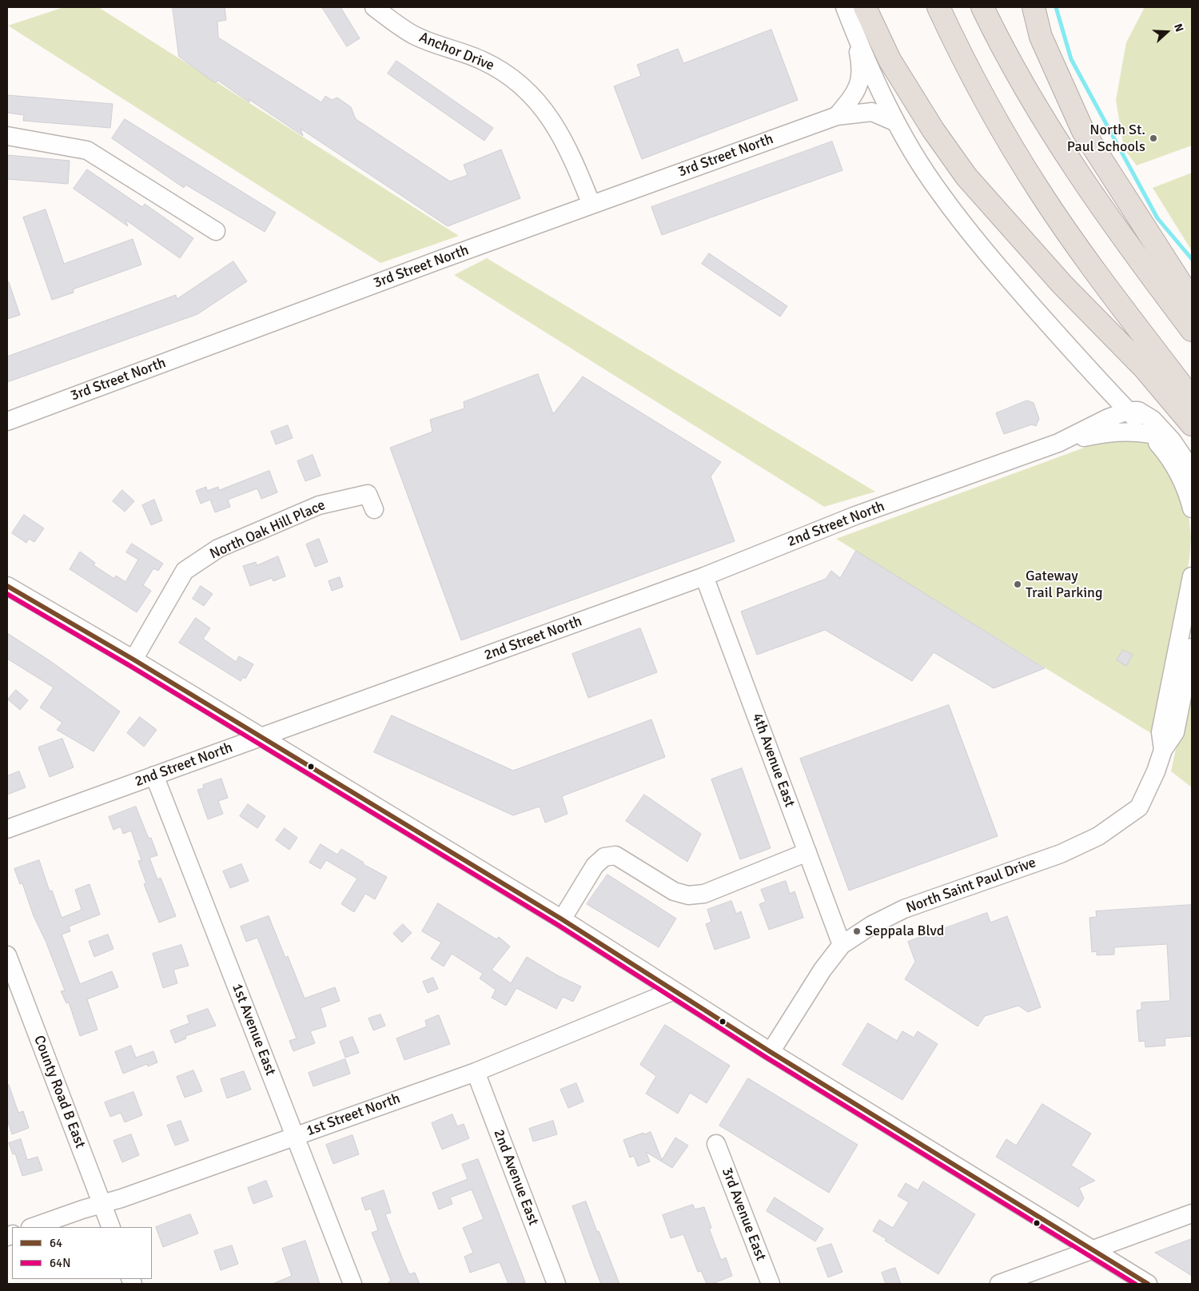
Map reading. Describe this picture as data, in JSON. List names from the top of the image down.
{
  "streets": {
    "street": [
      "Anchor Drive",
      "3rd Street North",
      "2nd Street North",
      "North Oak Hill Place",
      "4th Avenue East",
      "North Saint Paul Drive",
      "1st Avenue East",
      "County Road B East",
      "1st Street North",
      "2nd Avenue East",
      "3rd Avenue East"
    ]
  },
  "crossings": [
    ["Anchor Drive", "3rd Street North"],
    ["2nd Street North", "4th Avenue East"],
    ["2nd Street North", "1st Avenue East"],
    ["4th Avenue East", "North Saint Paul Drive"],
    ["1st Avenue East", "1st Street North"],
    ["County Road B East", "1st Street North"],
    ["1st Street North", "2nd Avenue East"]
  ],
  "places": ["North St. Paul Schools", "Gateway Trail Parking", "Seppala Blvd"],
  "lines": ["transit line 64", "transit line 64N"],
  "legend": ["64", "64N"],
  "north": "right"
}
